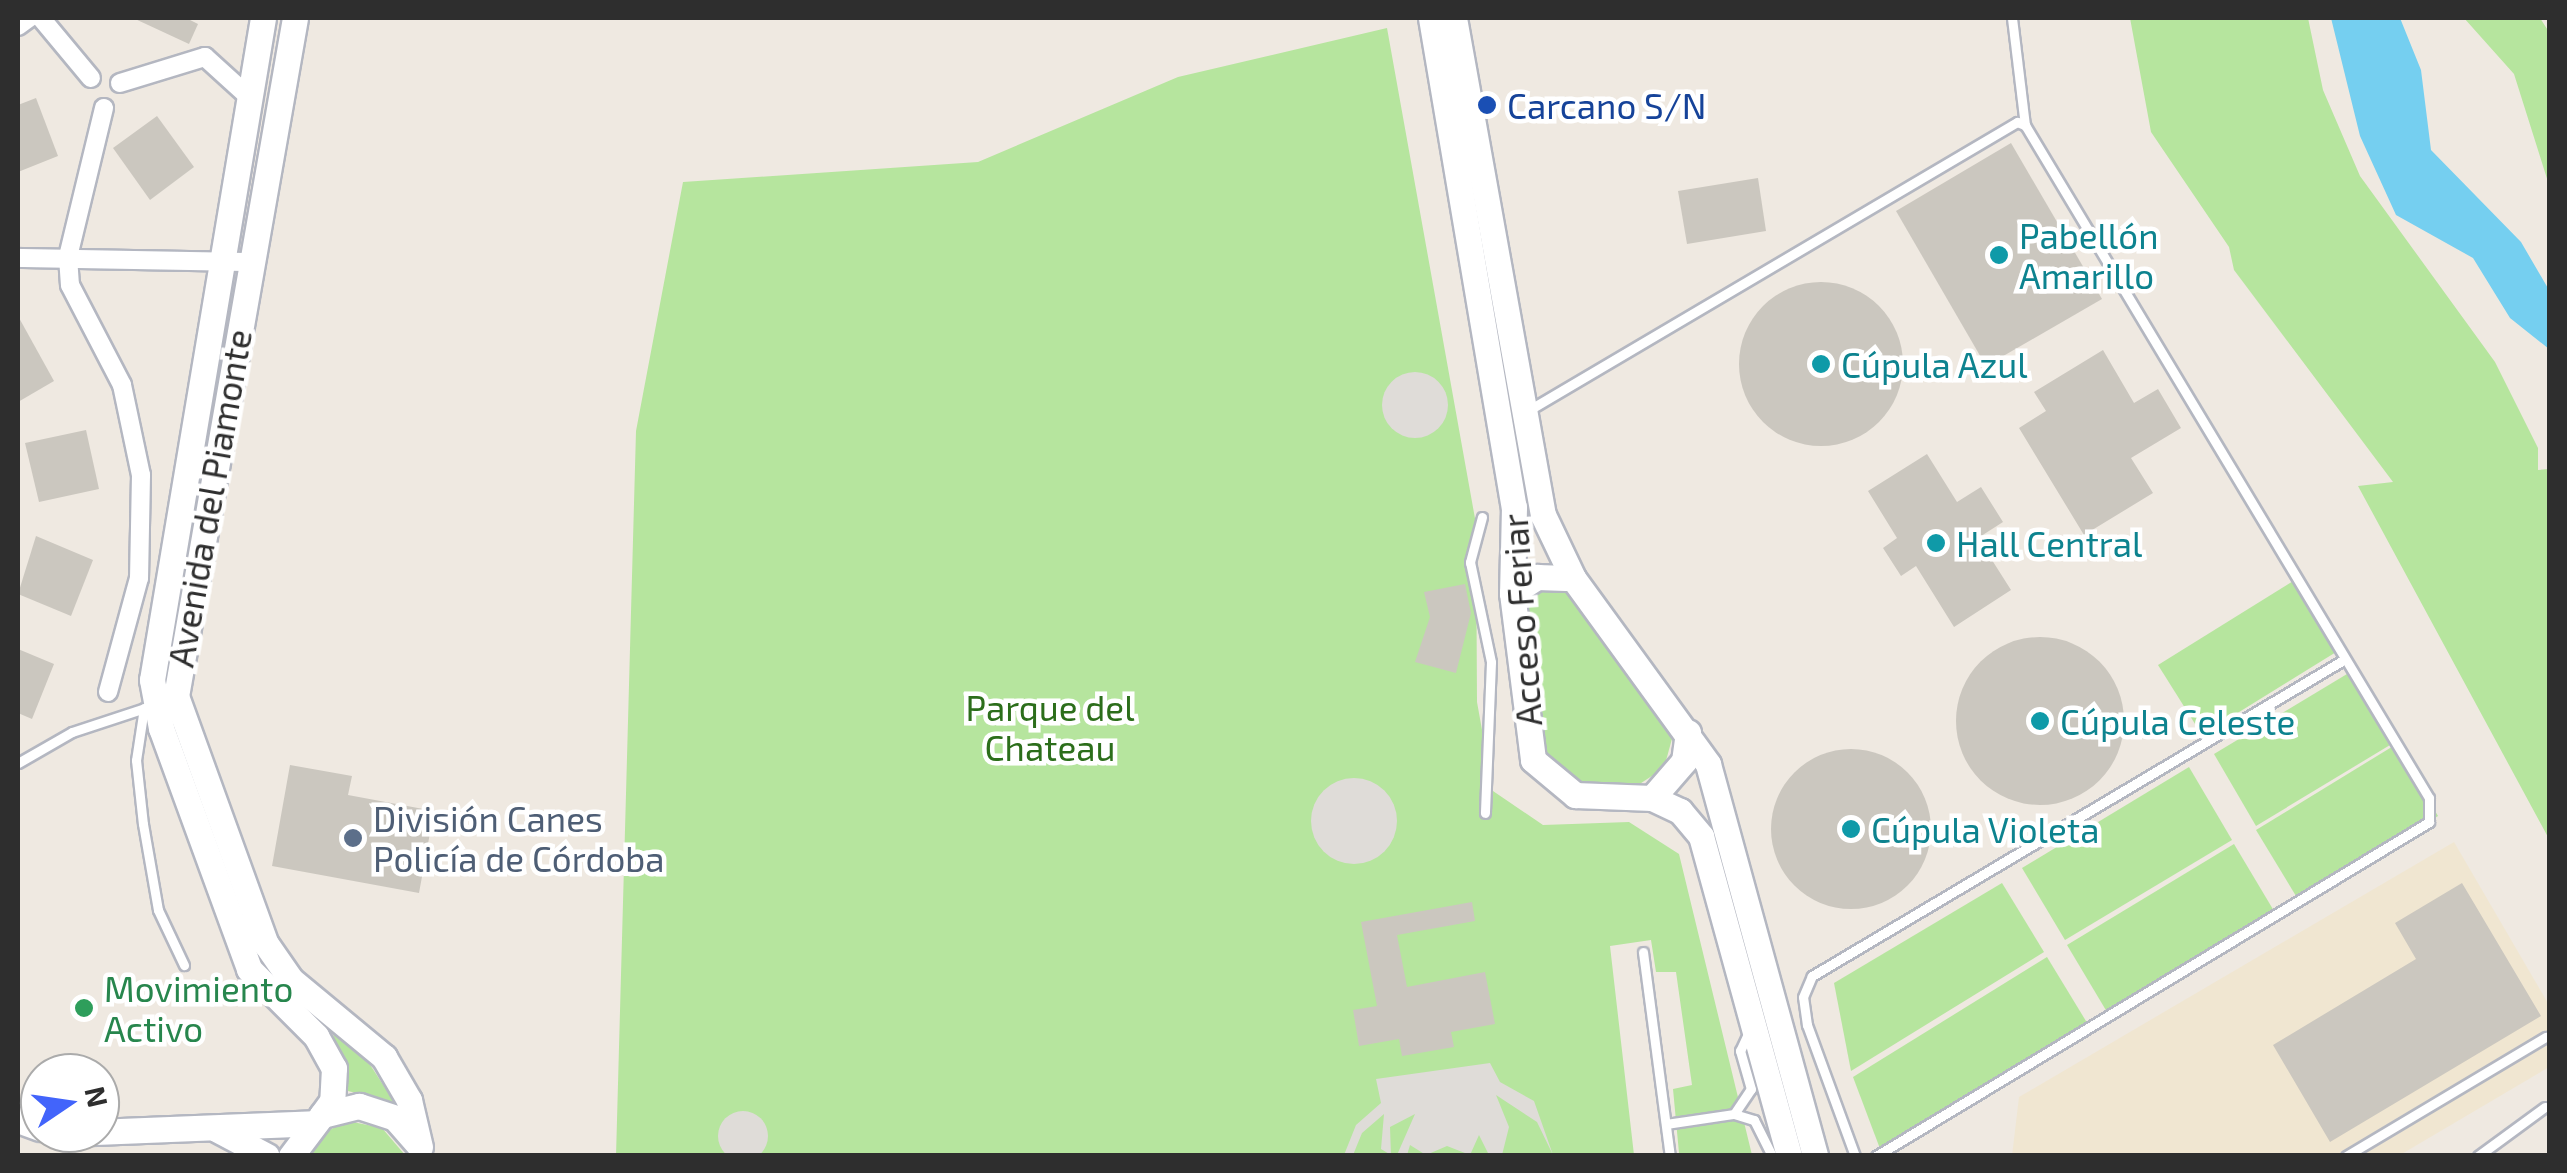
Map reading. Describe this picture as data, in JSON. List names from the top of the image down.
{
  "streets": {
    "main road": ["Avenida del Piamonte", "Acceso Feriar"]
  },
  "parks": ["Parque del Chateau"],
  "places": [
    "Carcano S/N",
    "Pabellón Amarillo",
    "Cúpula Azul",
    "Hall Central",
    "Cúpula Celeste",
    "Cúpula Violeta",
    "División Canes Policía de Córdoba",
    "Movimiento Activo"
  ],
  "north": "right"
}
